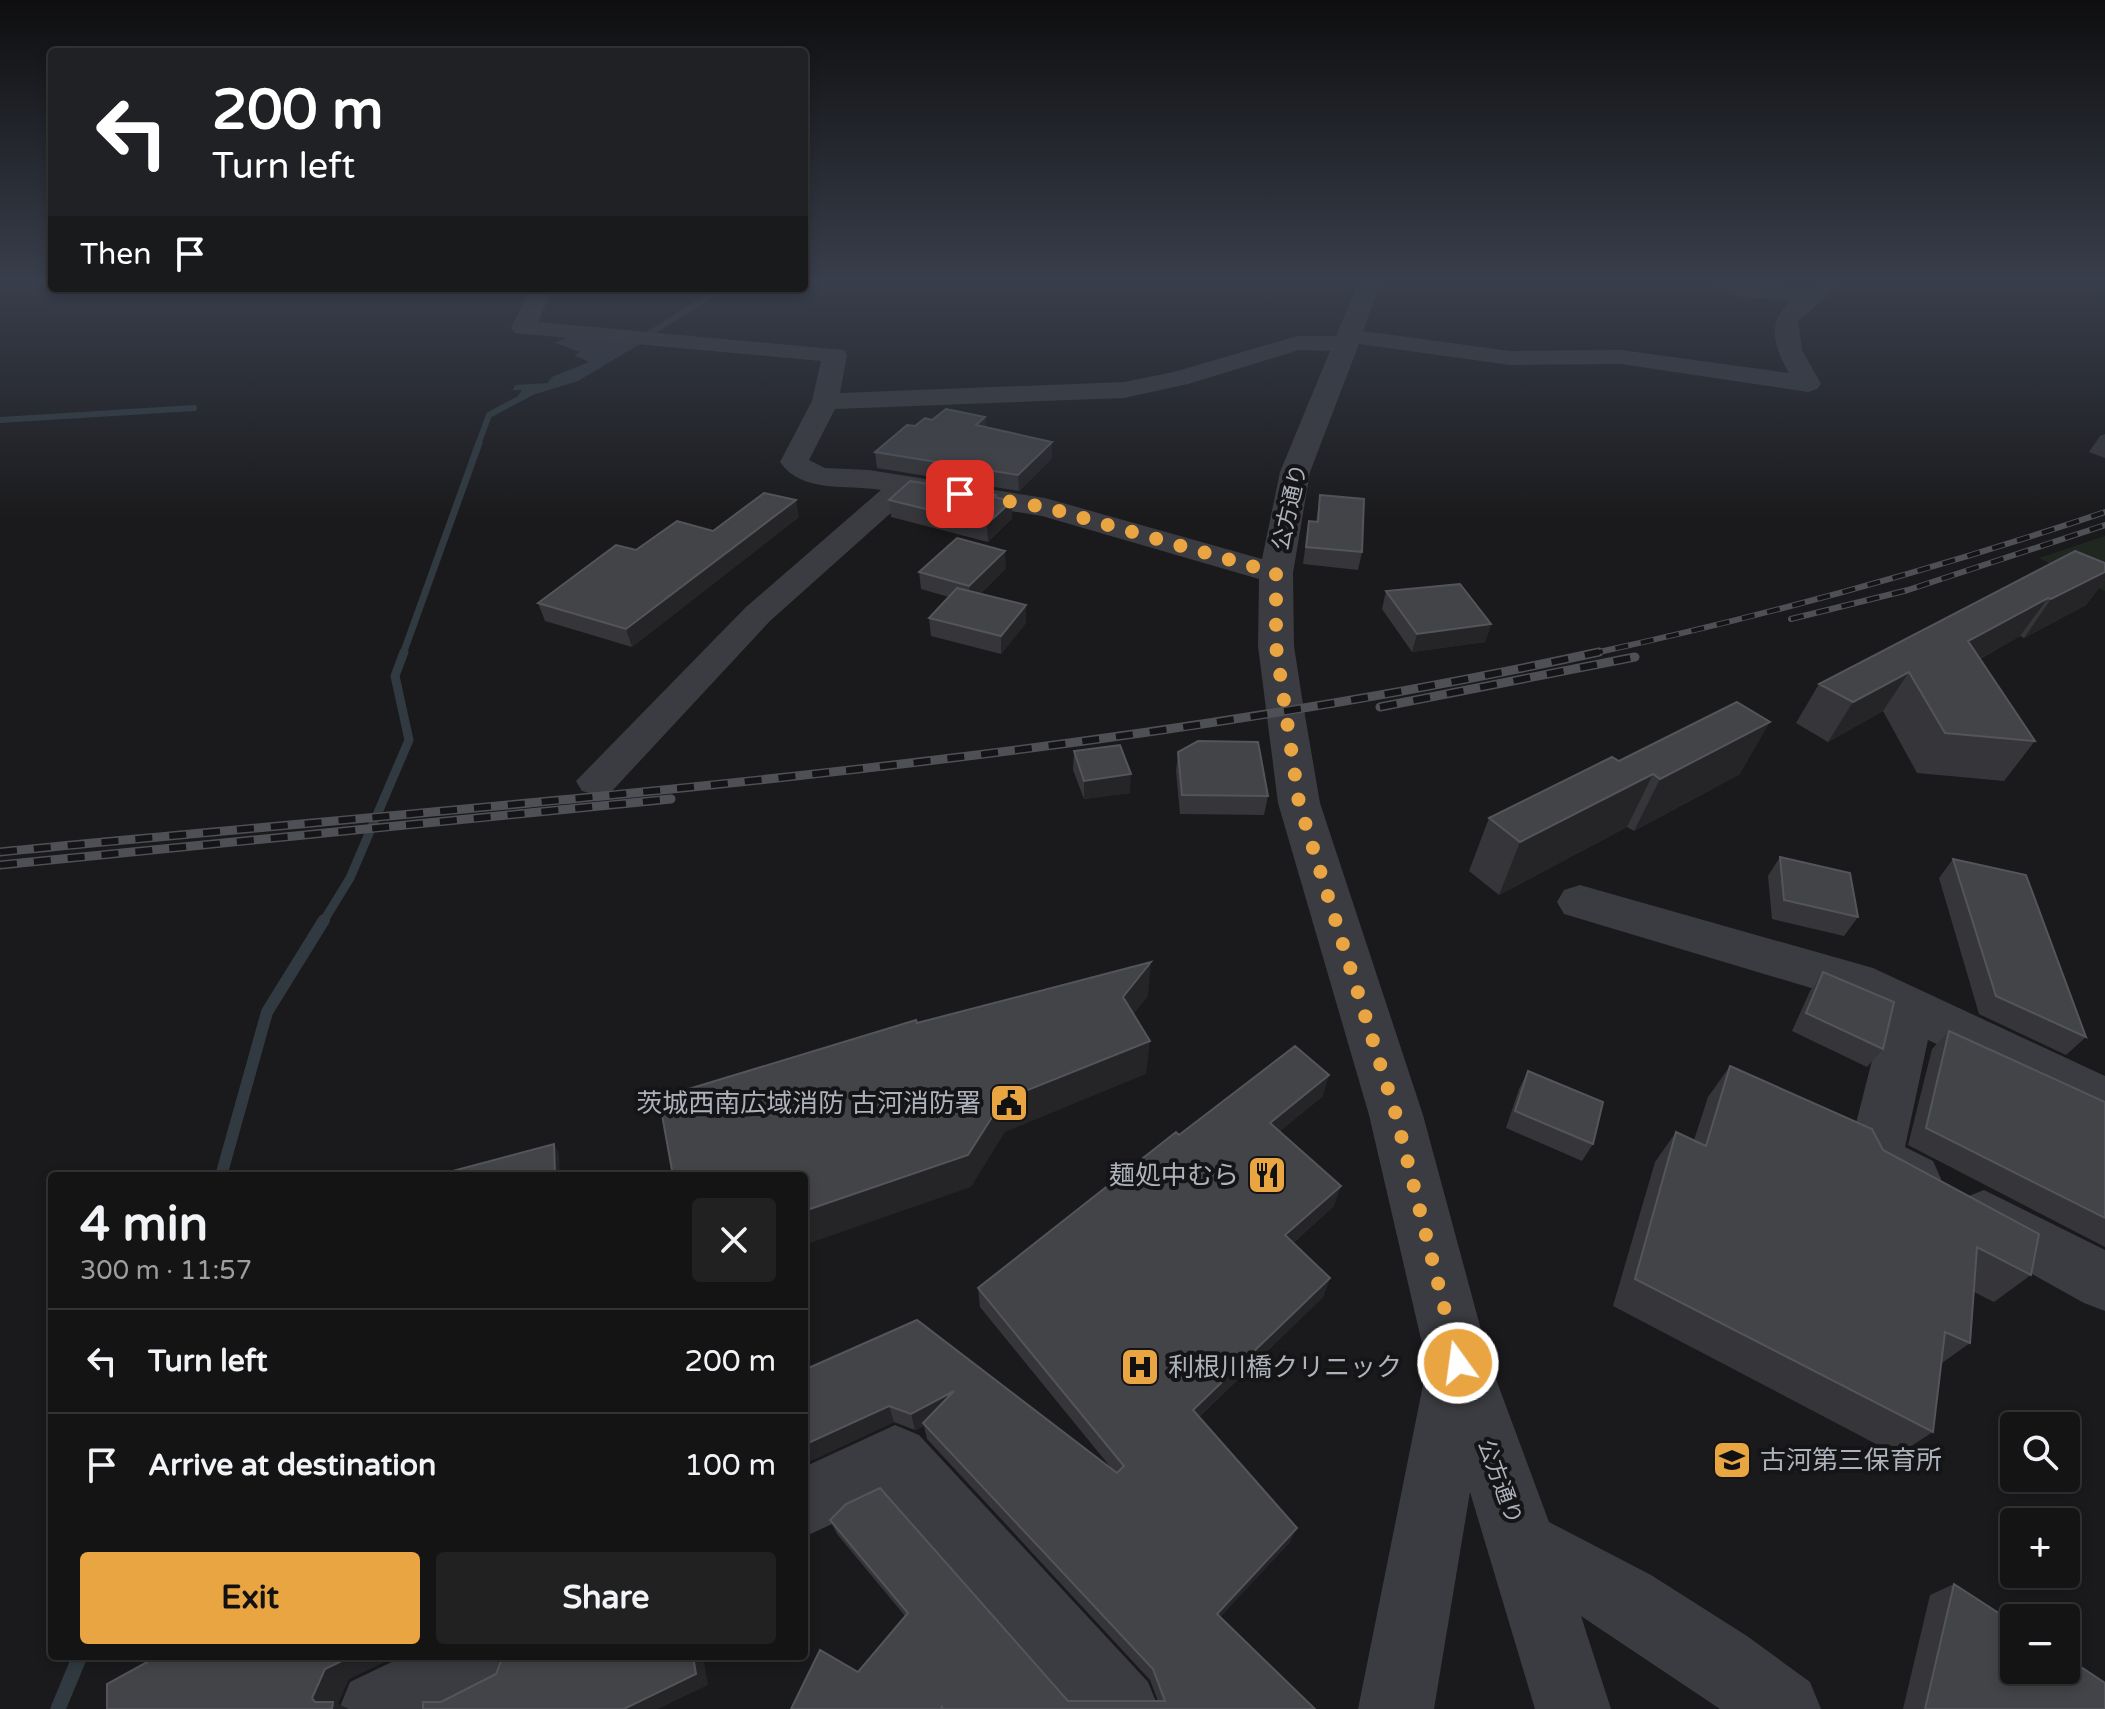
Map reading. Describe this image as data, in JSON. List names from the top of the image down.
{
  "streets": {
    "street": ["公方通り"]
  },
  "places": {
    "public building": ["茨城西南広域消防 古河消防署"],
    "restaurant": ["麺処中むら"],
    "hospital": ["利根川橋クリニック"],
    "school or university": ["古河第三保育所"]
  },
  "page": {
    "turn": ["200 m", "Turn left"],
    "then": "Then",
    "heading": ["4 min", "300 m · 11:57"],
    "list": [
      {
        "name": "Turn left",
        "value": "200 m"
      },
      {
        "name": "Arrive at destination",
        "value": "100 m"
      }
    ],
    "map_buttons": ["+", "−"],
    "buttons": ["Exit", "Share"]
  }
}
